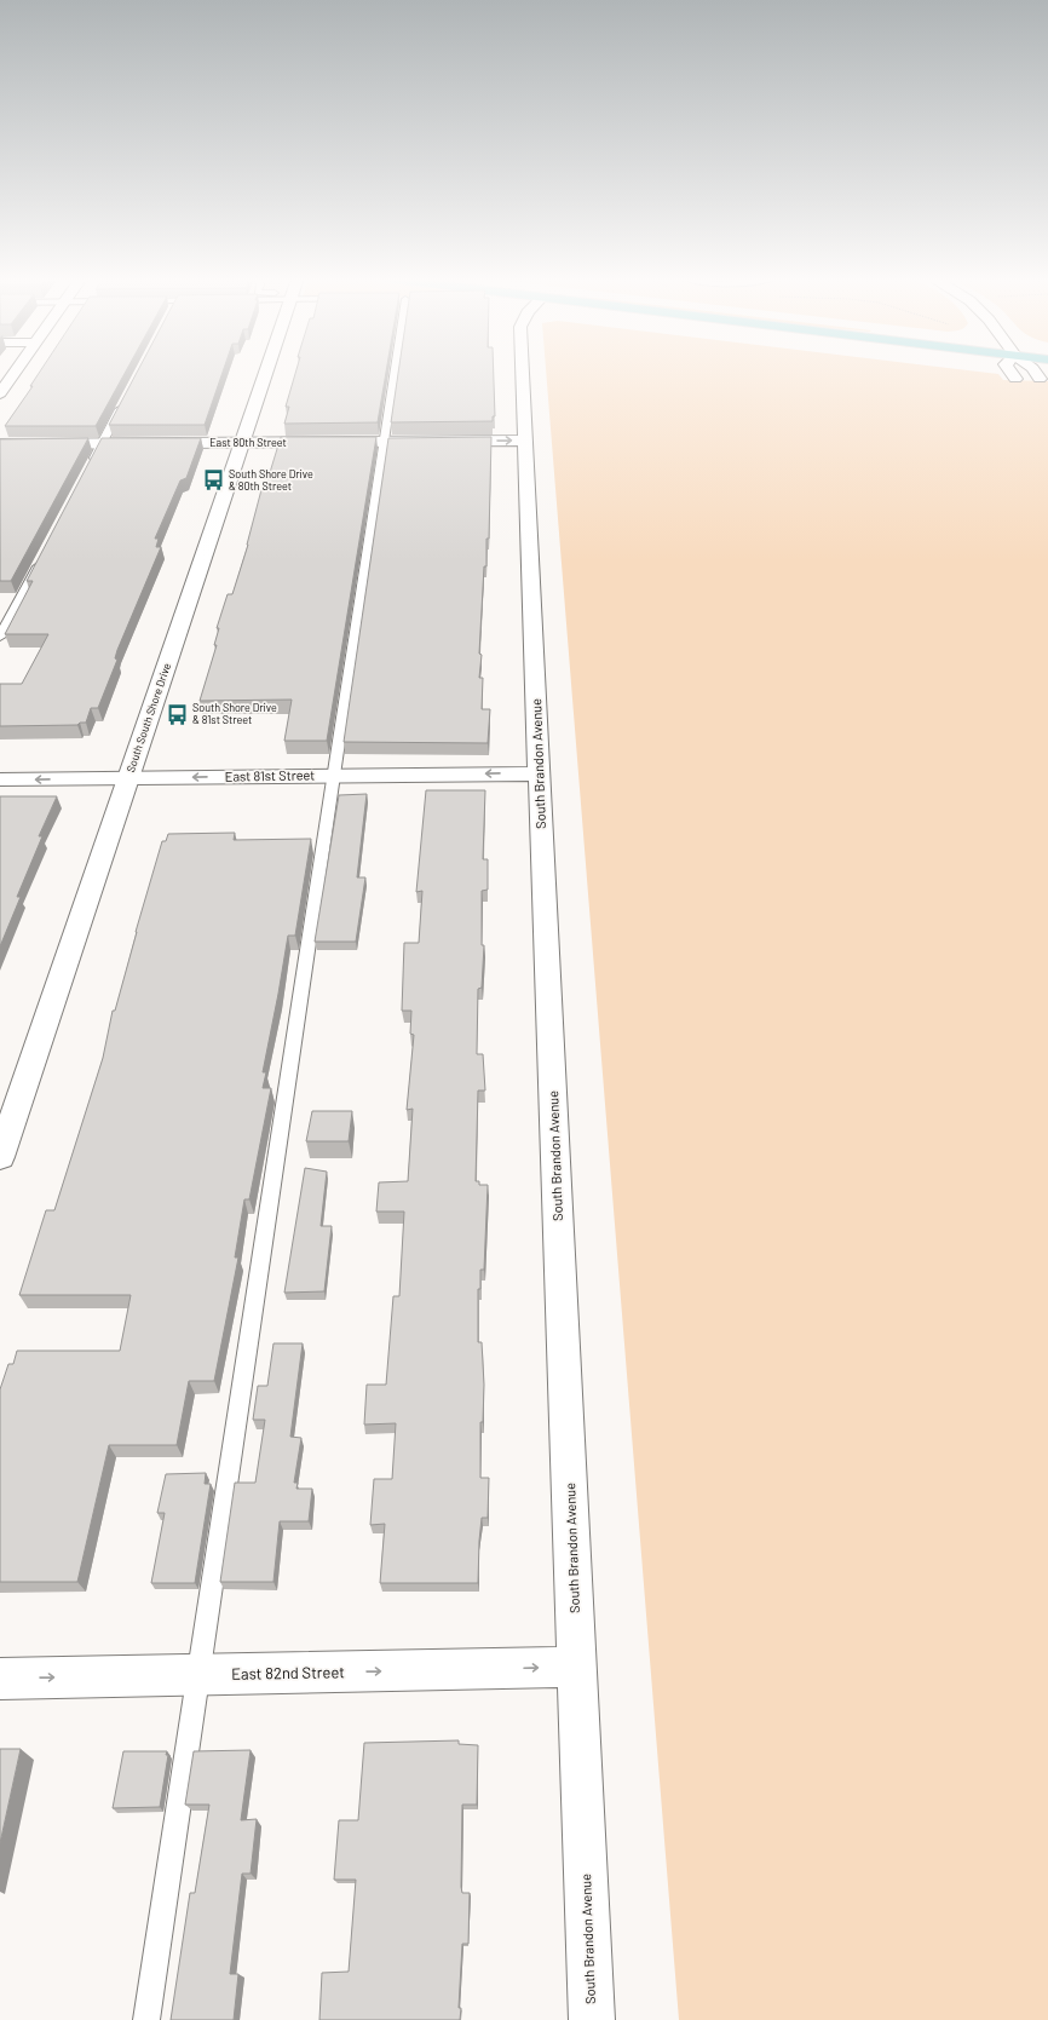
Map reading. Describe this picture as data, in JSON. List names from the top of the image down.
{
  "streets": {
    "street": [
      "East 80th Street",
      "South South Shore Drive",
      "South Brandon Avenue",
      "East 81st Street",
      "East 82nd Street"
    ]
  },
  "crossings": [
    ["East 80th Street", "South South Shore Drive"],
    ["East 80th Street", "South Brandon Avenue"],
    ["South South Shore Drive", "East 81st Street"],
    ["South Brandon Avenue", "East 81st Street"],
    ["South Brandon Avenue", "East 82nd Street"]
  ],
  "one_way": ["East 81st Street", "East 82nd Street"],
  "places": {
    "bus stop": ["South Shore Drive & 80th Street", "South Shore Drive & 81st Street"]
  }
}
